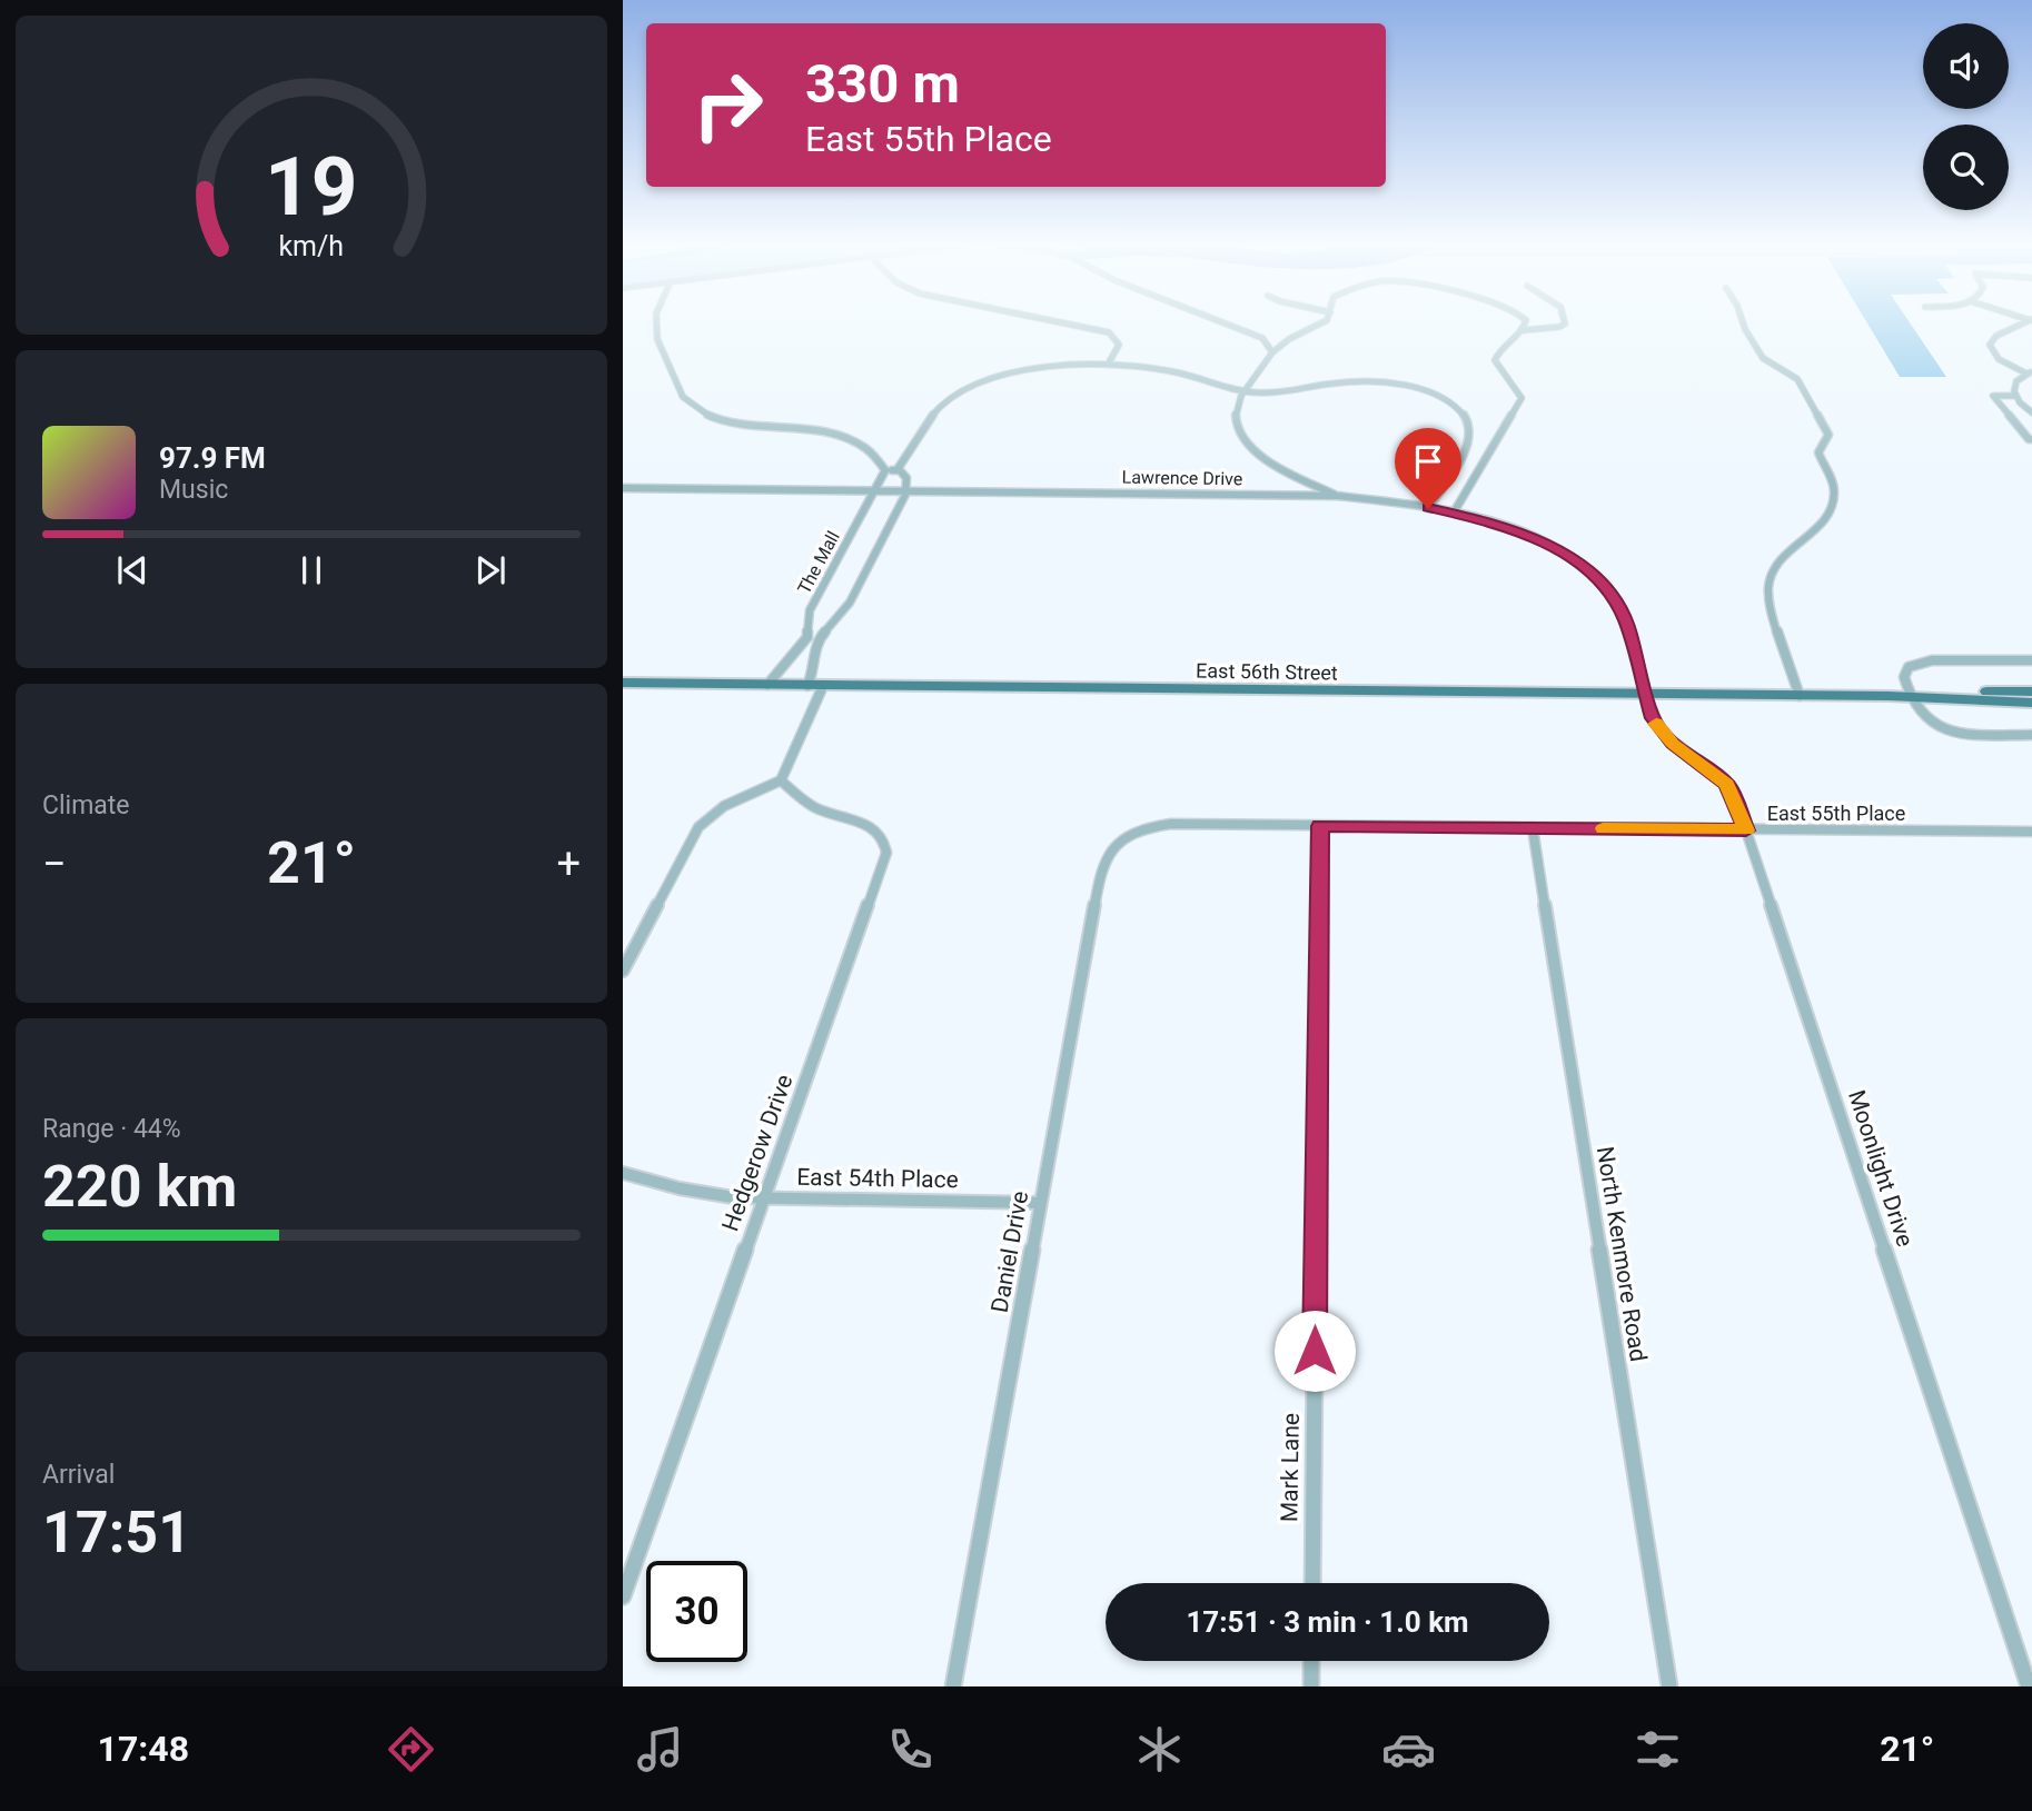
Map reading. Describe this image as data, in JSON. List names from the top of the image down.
{
  "streets": {
    "main road": ["East 56th Street"],
    "street": [
      "Lawrence Drive",
      "The Mall",
      "East 55th Place",
      "Hedgerow Drive",
      "Moonlight Drive",
      "East 54th Place",
      "Daniel Drive",
      "North Kenmore Road",
      "Mark Lane"
    ]
  },
  "crossings": [
    ["Lawrence Drive", "The Mall"],
    ["Lawrence Drive", "East 56th Street"],
    ["Lawrence Drive", "Moonlight Drive"],
    ["The Mall", "East 56th Street"],
    ["East 56th Street", "Moonlight Drive"],
    ["East 55th Place", "Moonlight Drive"],
    ["East 55th Place", "Daniel Drive"],
    ["East 55th Place", "North Kenmore Road"],
    ["East 55th Place", "Mark Lane"],
    ["Hedgerow Drive", "East 54th Place"],
    ["East 54th Place", "Daniel Drive"]
  ],
  "page": {
    "turn": ["330 m", "East 55th Place"],
    "song": ["97.9 FM", "Music"],
    "tile": [
      "Climate",
      ["Range · 44%", "220 km"],
      ["Arrival", "17:51"]
    ],
    "heat": ["−", "21°", "+"],
    "limit": "30",
    "trip": "17:51 · 3 min · 1.0 km",
    "tabs": ["17:48", "21°"],
    "gauge": ["19", "km/h"]
  }
}
